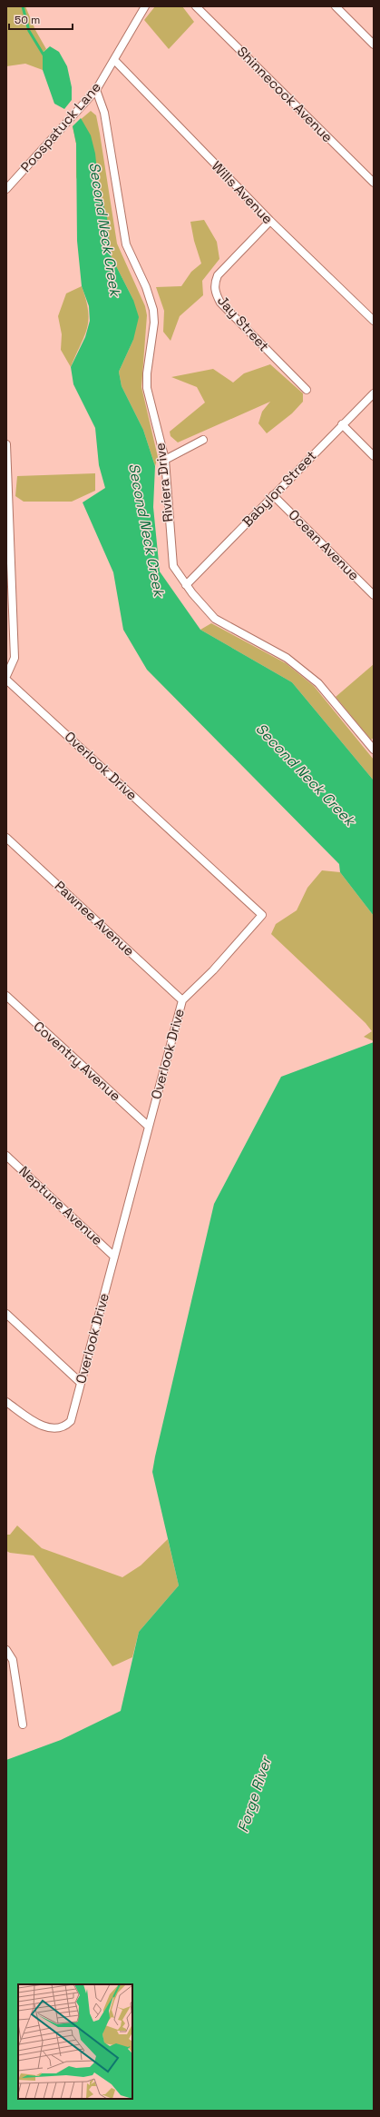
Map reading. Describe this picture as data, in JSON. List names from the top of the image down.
{
  "streets": {
    "street": [
      "Shinnecock Avenue",
      "Poospatuck Lane",
      "Wills Avenue",
      "Jay Street",
      "Riviera Drive",
      "Babylon Street",
      "Ocean Avenue",
      "Overlook Drive",
      "Pawnee Avenue",
      "Coventry Avenue",
      "Neptune Avenue"
    ]
  },
  "crossings": [
    ["Poospatuck Lane", "Wills Avenue"],
    ["Poospatuck Lane", "Riviera Drive"],
    ["Wills Avenue", "Jay Street"],
    ["Riviera Drive", "Babylon Street"],
    ["Babylon Street", "Ocean Avenue"],
    ["Overlook Drive", "Pawnee Avenue"],
    ["Overlook Drive", "Coventry Avenue"],
    ["Overlook Drive", "Neptune Avenue"]
  ],
  "water": ["Second Neck Creek", "Forge River"],
  "scale_bar": "50 m"
}
